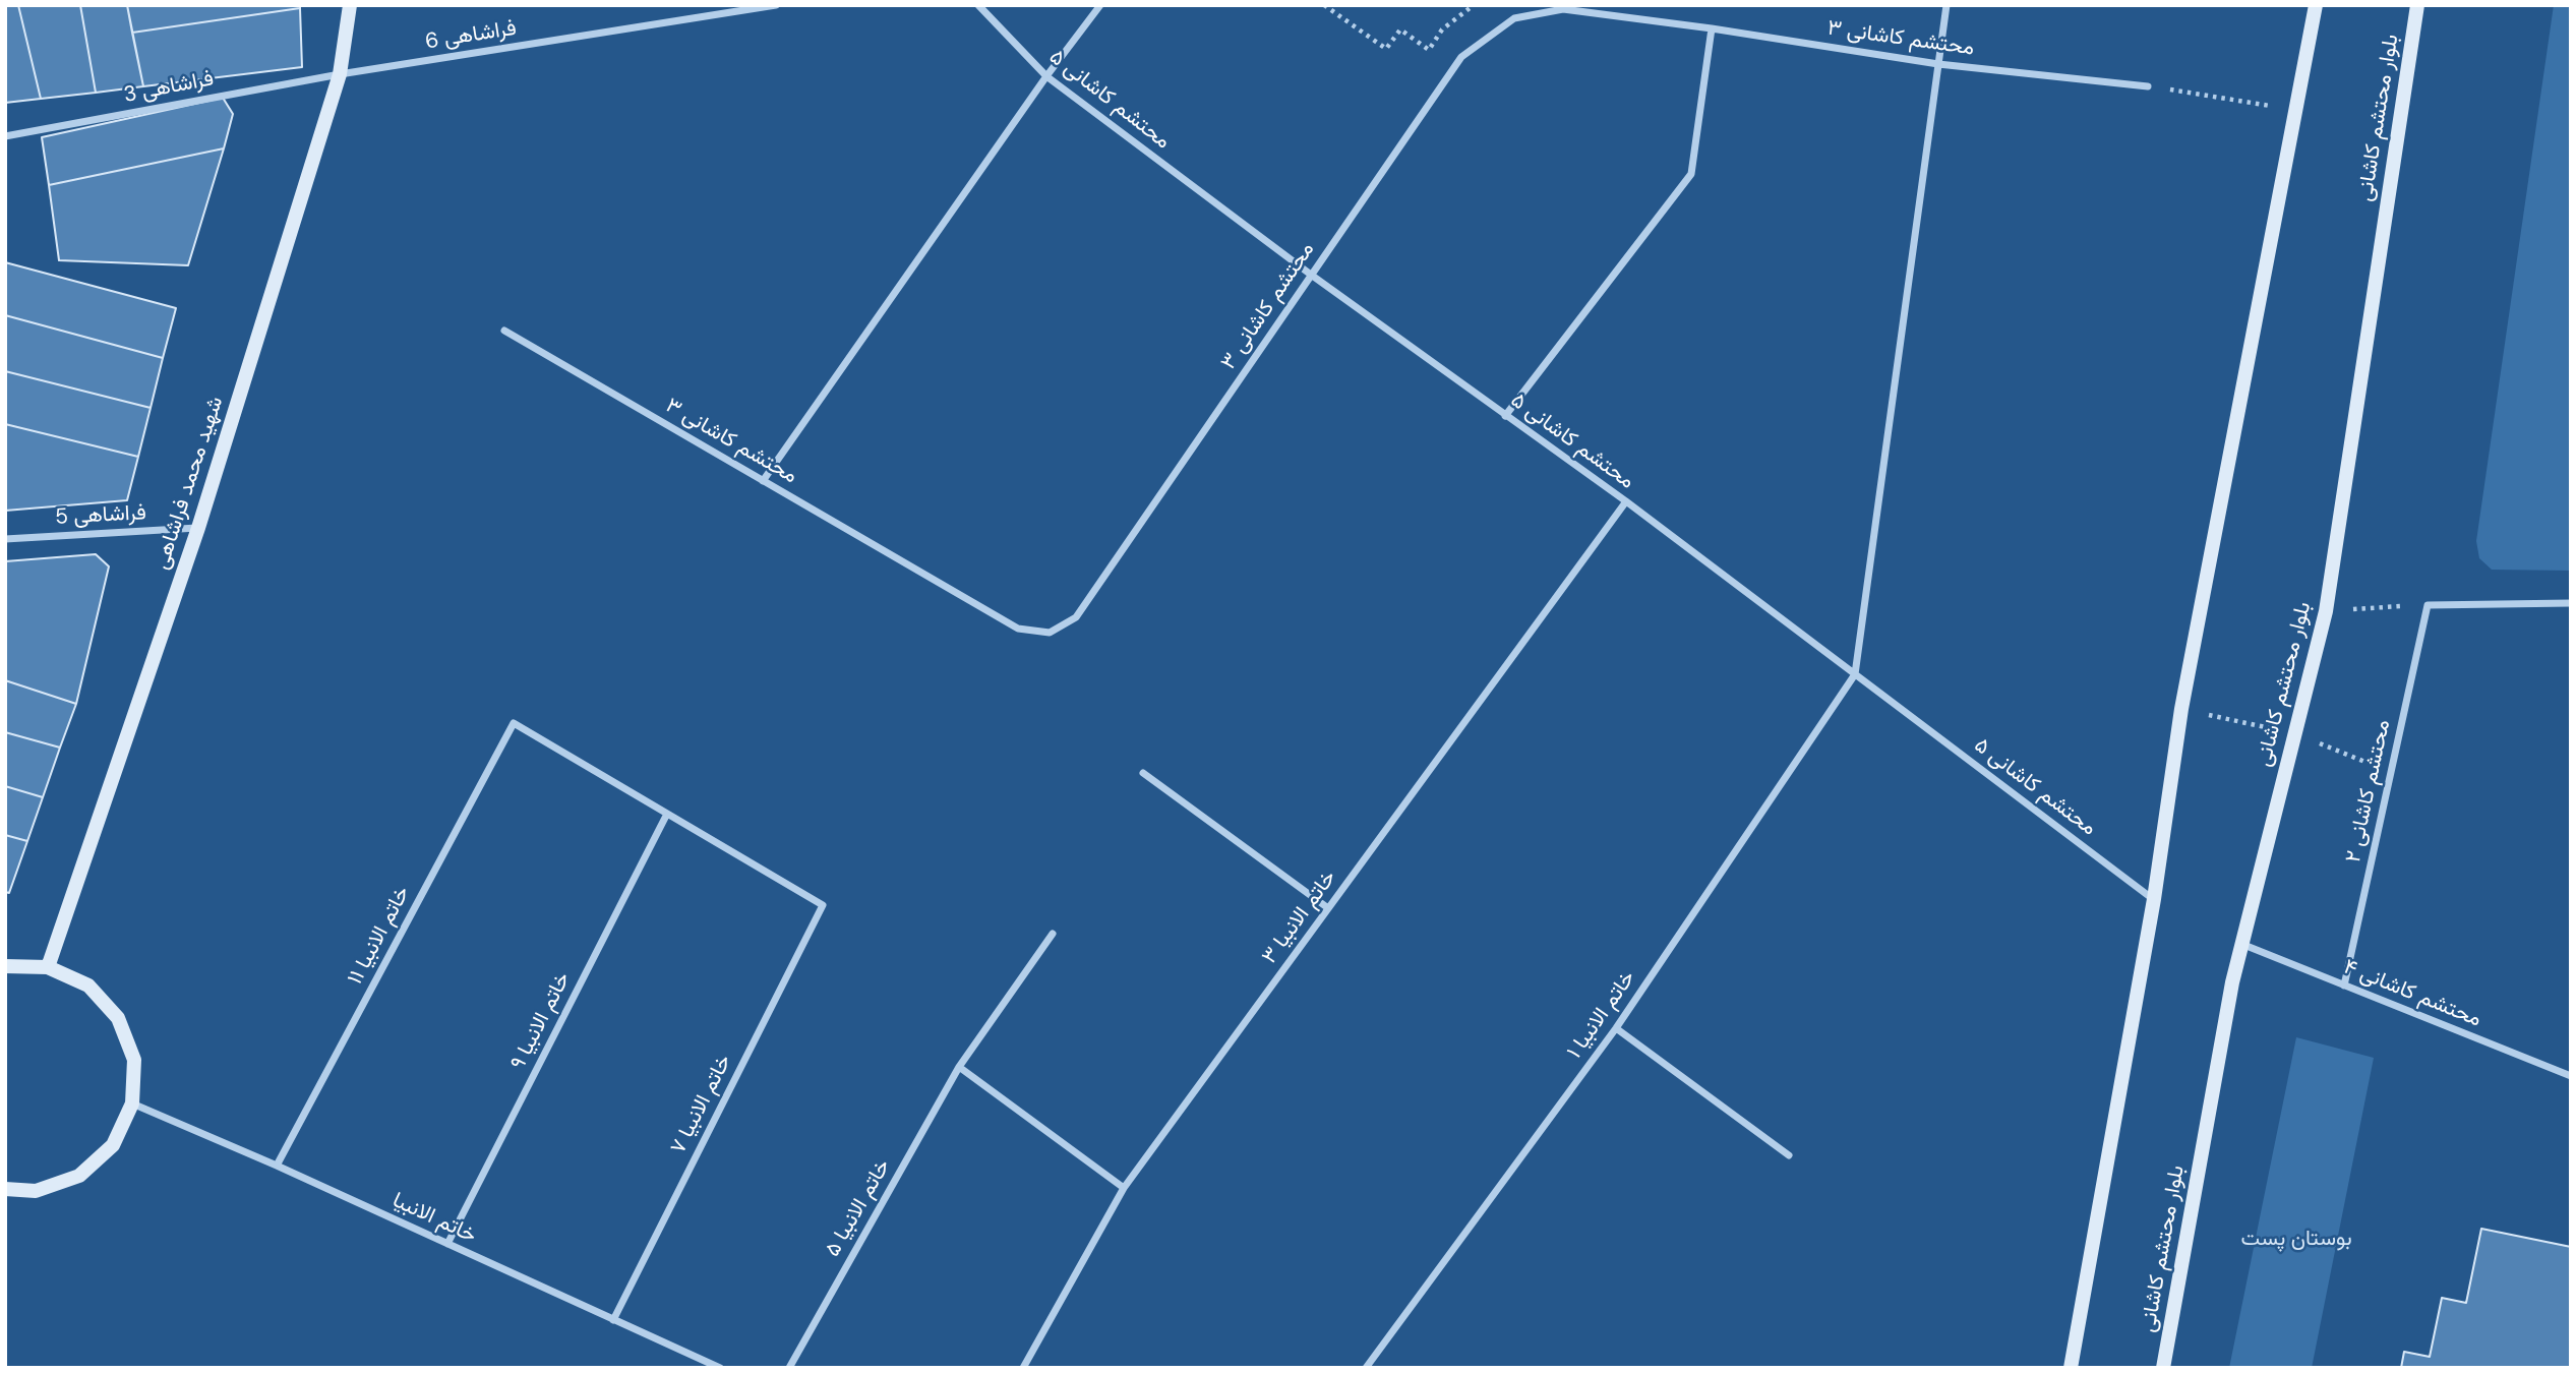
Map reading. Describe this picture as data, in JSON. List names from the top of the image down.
{
  "streets": {
    "main road": ["بلوار محتشم کاشانی", "شهید محمد فراشاهی"],
    "street": [
      "فراشاهی 6",
      "محتشم کاشانی ۳",
      "فراشاهی 3",
      "محتشم کاشانی ۵",
      "فراشاهی 5",
      "محتشم کاشانی ۲",
      "خاتم الانبیا ۳",
      "خاتم الانبیا ۱۱",
      "محتشم کاشانی ۴",
      "خاتم الانبیا ۱",
      "خاتم الانبیا ۹",
      "خاتم الانبیا ۷",
      "خاتم الانبیا ۵",
      "خاتم الانبیا"
    ]
  },
  "crossings": [
    ["فراشاهی 6", "فراشاهی 3"],
    ["فراشاهی 6", "شهید محمد فراشاهی"],
    ["محتشم کاشانی ۳", "محتشم کاشانی ۵"],
    ["فراشاهی 3", "شهید محمد فراشاهی"],
    ["محتشم کاشانی ۵", "خاتم الانبیا ۳"],
    ["محتشم کاشانی ۵", "خاتم الانبیا ۱"],
    ["بلوار محتشم کاشانی", "محتشم کاشانی ۴"],
    ["شهید محمد فراشاهی", "فراشاهی 5"],
    ["محتشم کاشانی ۲", "محتشم کاشانی ۴"],
    ["خاتم الانبیا ۱۱", "خاتم الانبیا ۹"],
    ["خاتم الانبیا ۱۱", "خاتم الانبیا ۷"],
    ["خاتم الانبیا ۱۱", "خاتم الانبیا"],
    ["خاتم الانبیا ۹", "خاتم الانبیا ۷"],
    ["خاتم الانبیا ۹", "خاتم الانبیا"],
    ["خاتم الانبیا ۷", "خاتم الانبیا"]
  ],
  "parks": ["بوستان پست"]
}
